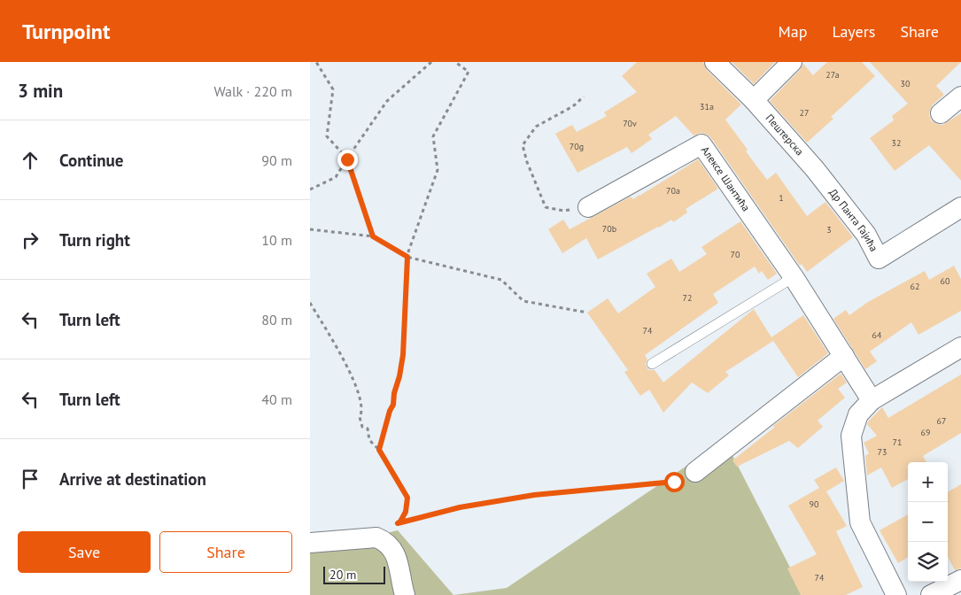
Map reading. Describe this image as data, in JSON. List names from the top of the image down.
{
  "streets": {
    "street": ["Пештерска", "Алексе Шантића", "Др Панта Гајића"]
  },
  "crossings": [
    ["Пештерска", "Др Панта Гајића"]
  ],
  "house_numbers": [
    "27a",
    "30",
    "31a",
    "27",
    "70v",
    "32",
    "70g",
    "70a",
    "1",
    "70b",
    "3",
    "70",
    "60",
    "62",
    "72",
    "74",
    "64",
    "67",
    "69",
    "71",
    "73",
    "90",
    "74"
  ],
  "scale_bar": "20 m",
  "page": {
    "header": "Turnpoint",
    "nav": ["Map", "Layers", "Share"],
    "heading": ["3 min", "Walk · 220 m"],
    "list": [
      ["Continue", "90 m"],
      ["Turn right", "10 m"],
      ["Turn left", "80 m"],
      ["Turn left", "40 m"],
      "Arrive at destination"
    ],
    "map_buttons": ["+", "−"],
    "buttons": ["Save", "Share"],
    "scale": "20 m"
  }
}
